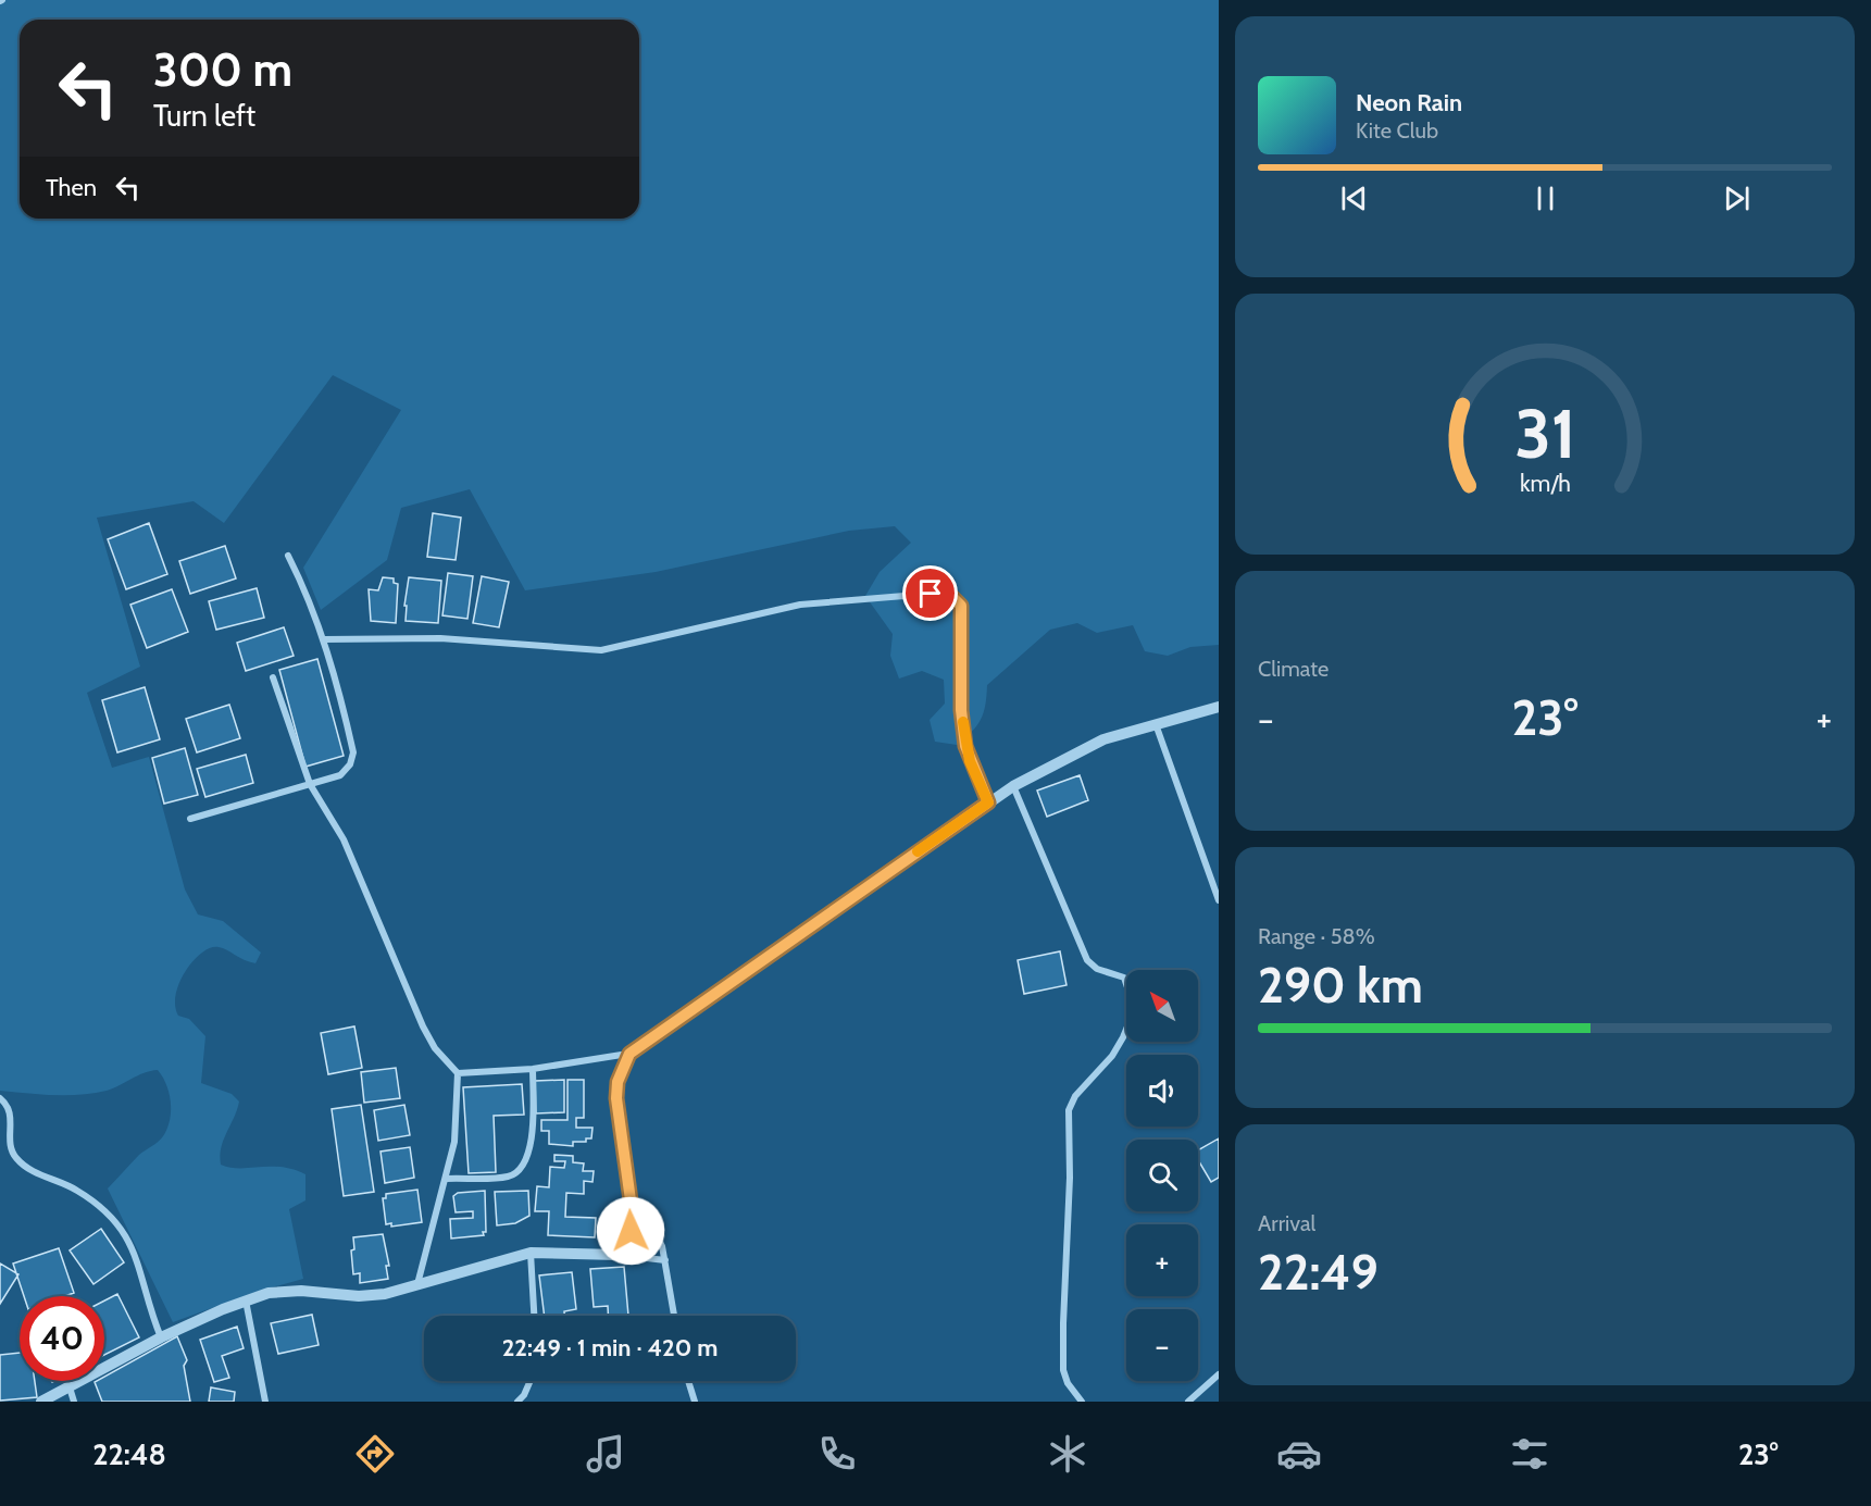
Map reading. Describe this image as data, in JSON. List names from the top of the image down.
{
  "north": "top left",
  "page": {
    "turn": ["300 m", "Turn left"],
    "song": ["Neon Rain", "Kite Club"],
    "then": "Then",
    "tile": [
      "Climate",
      ["Range · 58%", "290 km"],
      ["Arrival", "22:49"]
    ],
    "heat": ["−", "23°", "+"],
    "map_buttons": ["+", "−"],
    "limit": "40",
    "trip": "22:49 · 1 min · 420 m",
    "tabs": ["22:48", "23°"],
    "gauge": ["31", "km/h"]
  }
}
